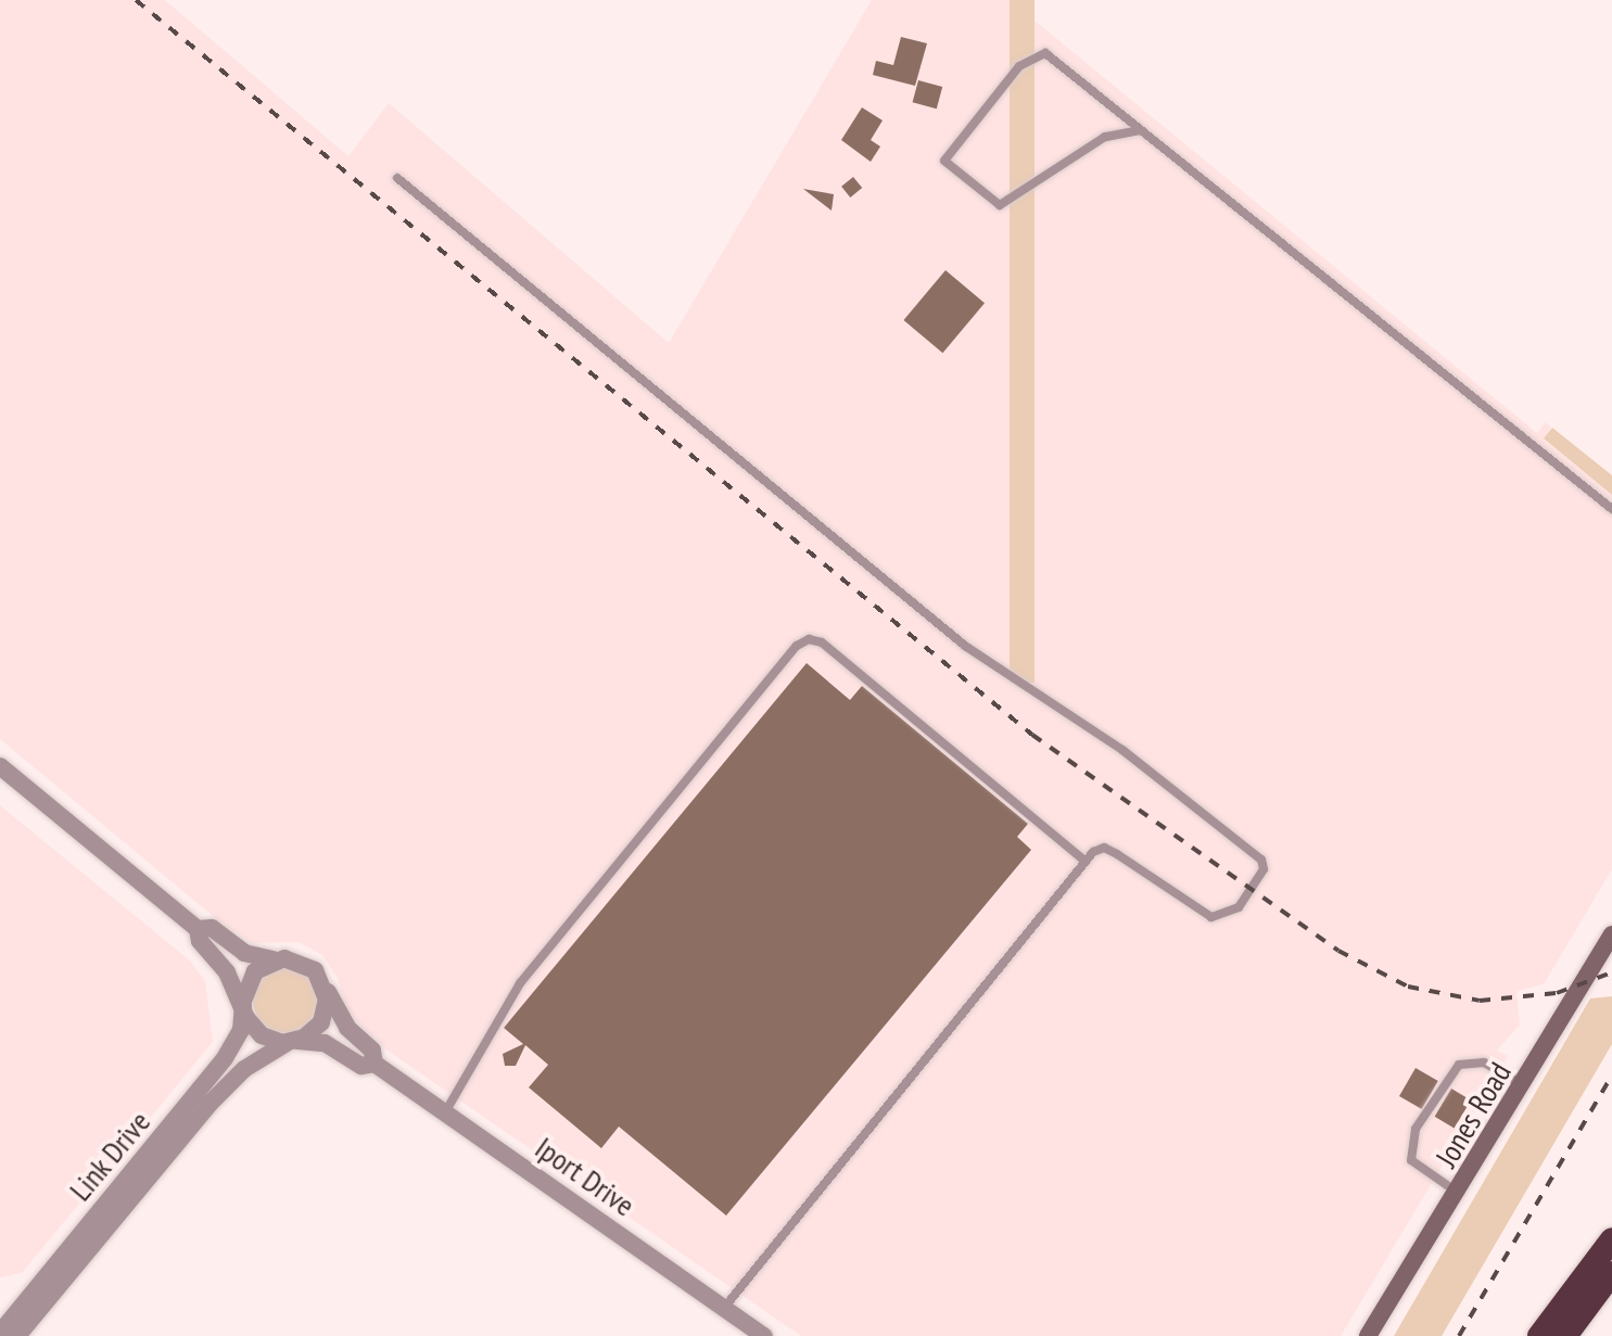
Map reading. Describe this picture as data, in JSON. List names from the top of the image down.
{
  "streets": {
    "main road": ["Jones Road"],
    "street": ["Link Drive", "Iport Drive"]
  },
  "crossings": [
    ["Link Drive", "Iport Drive"]
  ]
}
